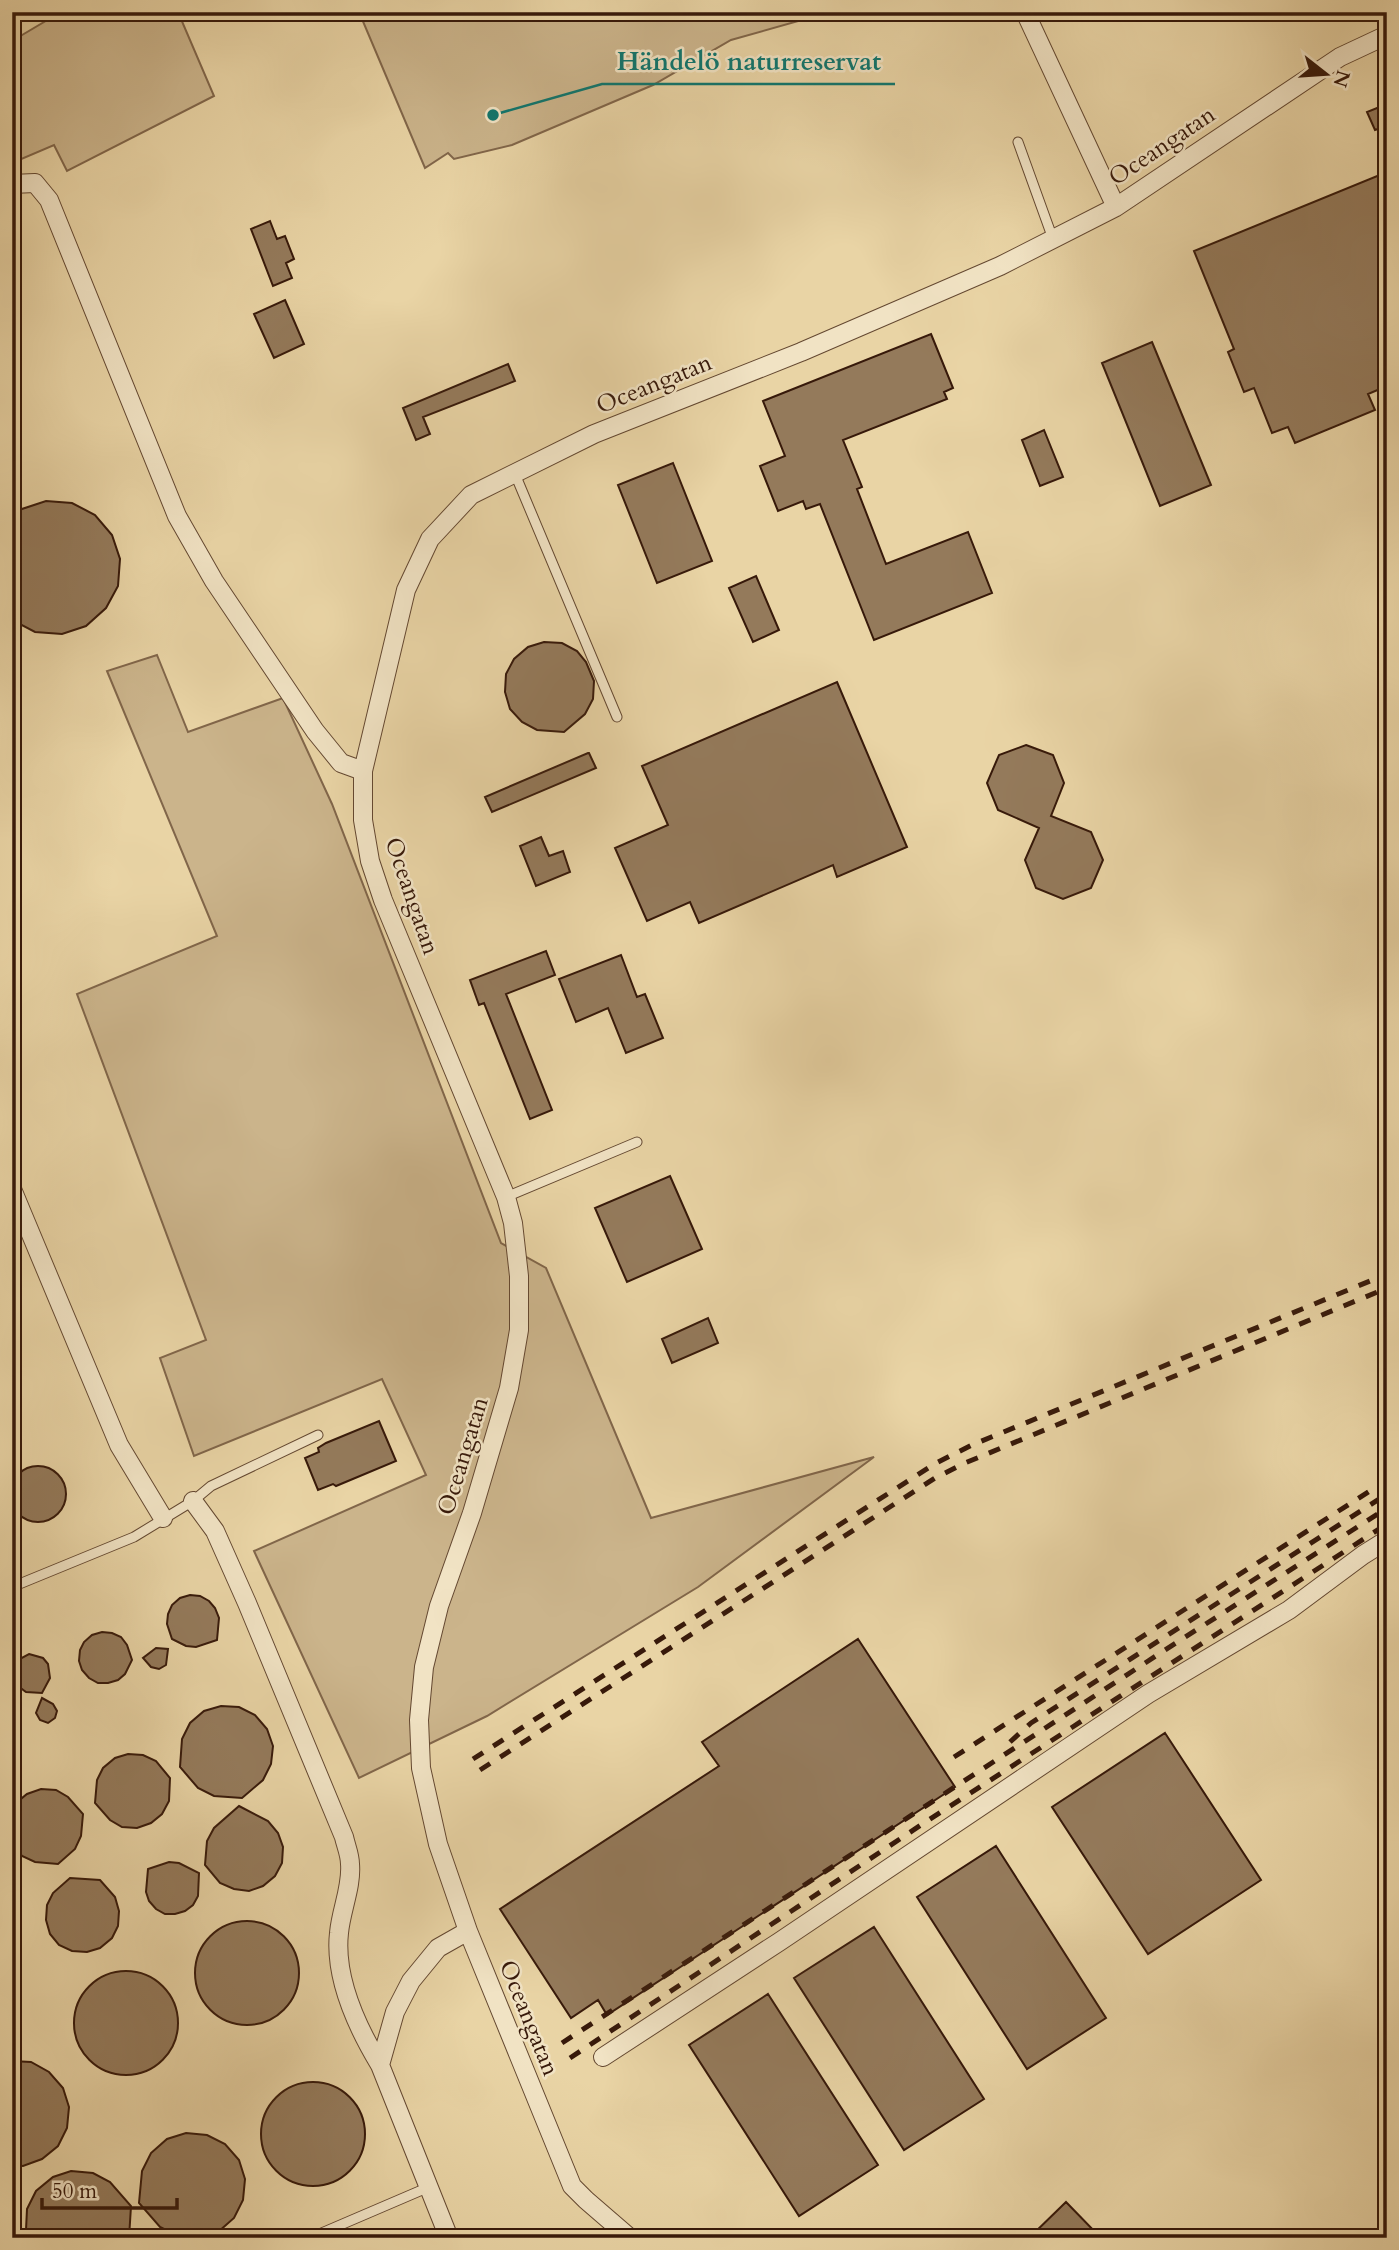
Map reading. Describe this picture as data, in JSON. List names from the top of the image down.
{
  "streets": {
    "street": ["Oceangatan"]
  },
  "places": ["Händelö naturreservat"],
  "scale_bar": "50 m",
  "north": "right"
}
